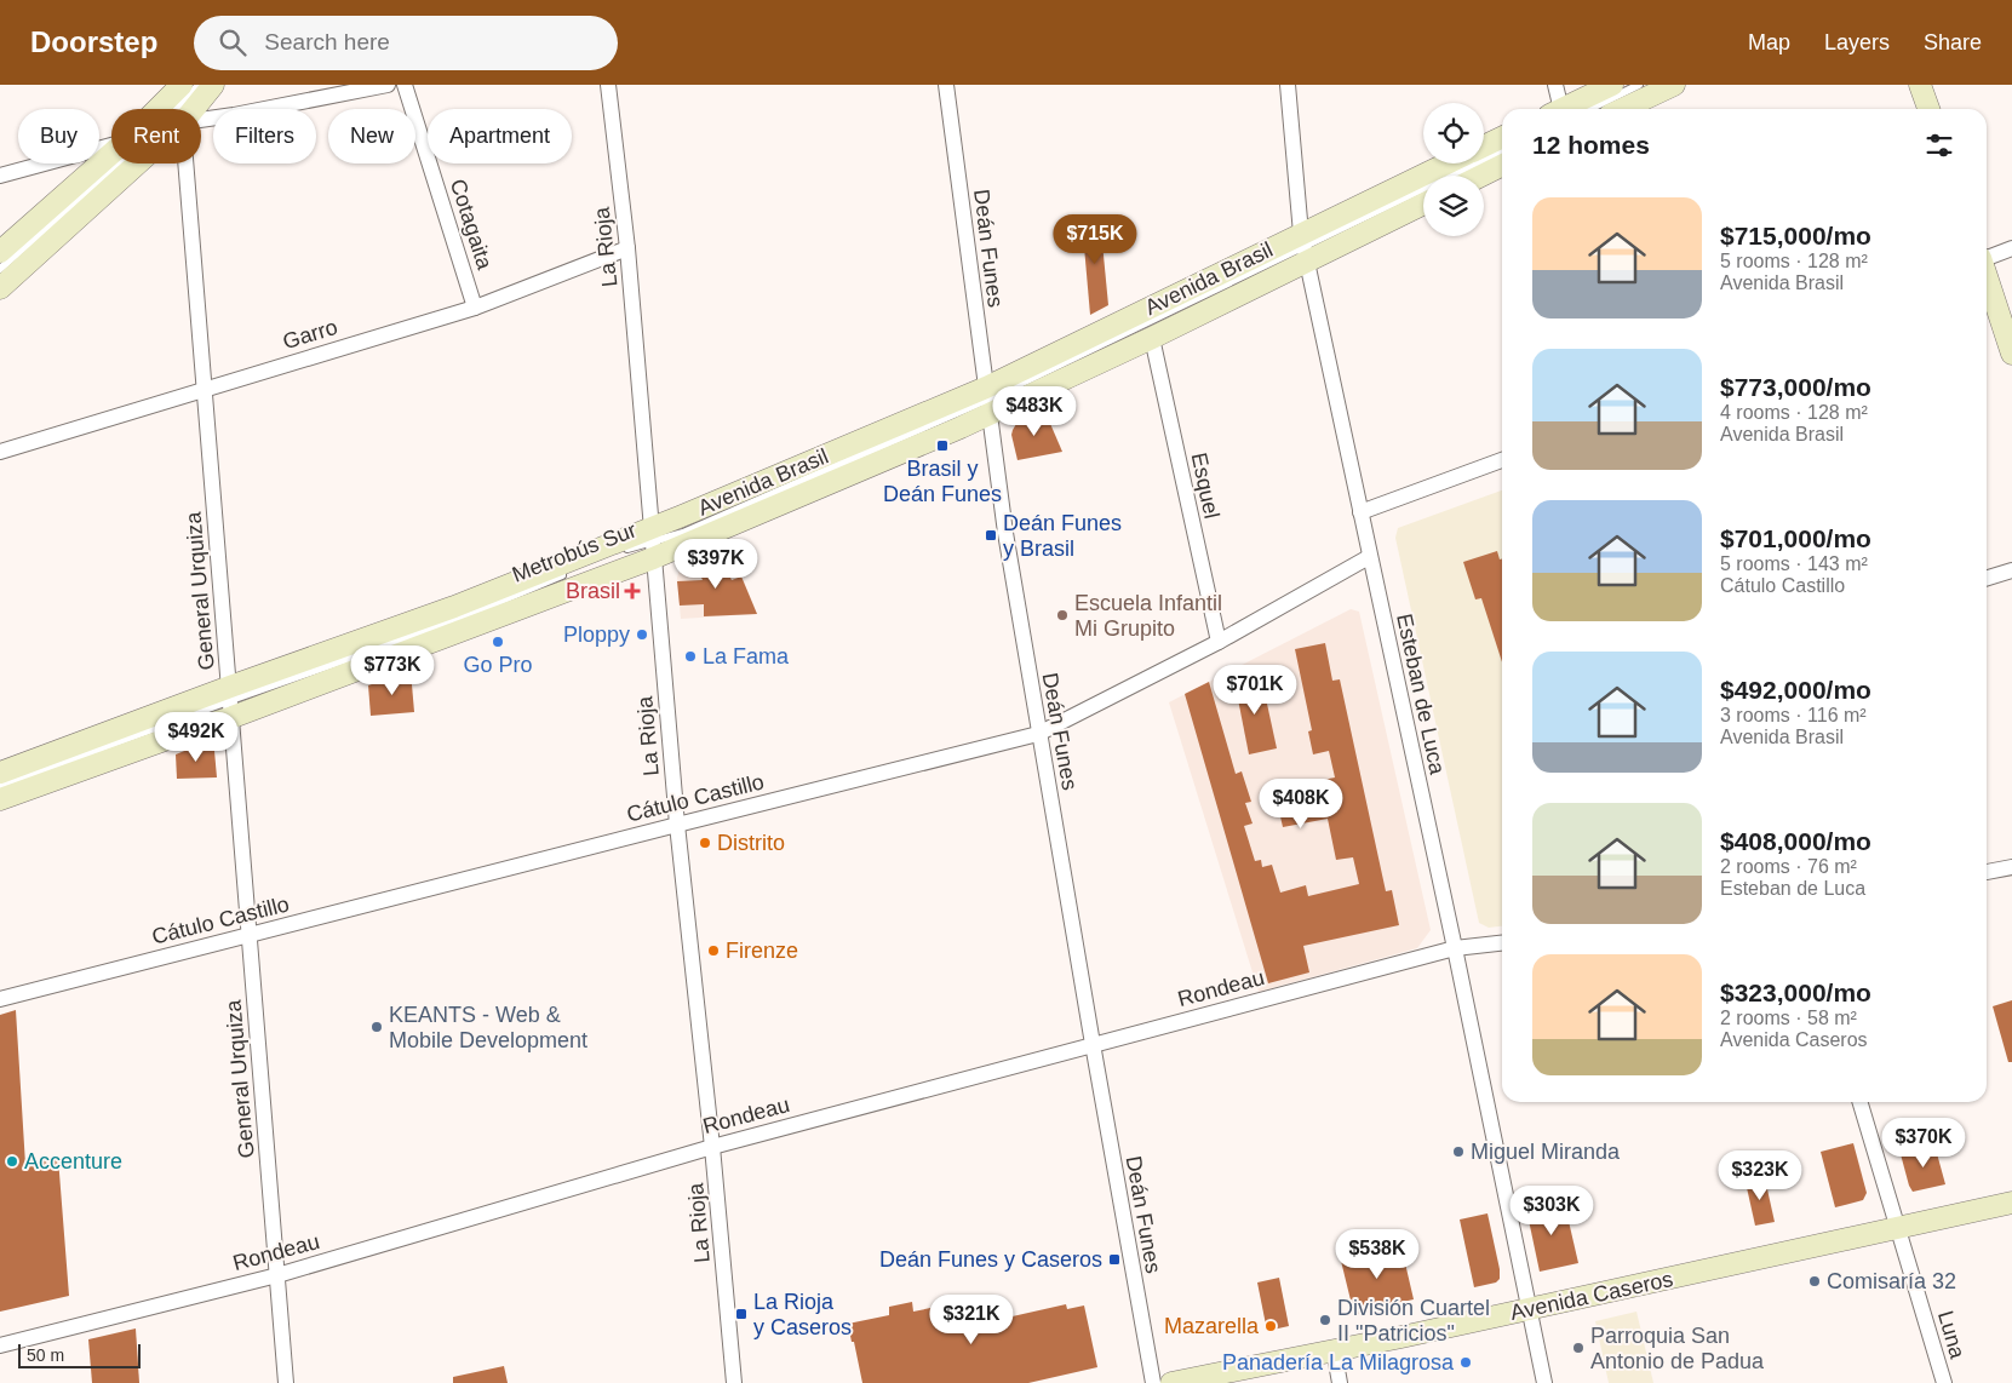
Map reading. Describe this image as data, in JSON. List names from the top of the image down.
{
  "streets": {
    "main road": ["Avenida Brasil", "Avenida Caseros"],
    "street": [
      "Cotagaita",
      "La Rioja",
      "Deán Funes",
      "Garro",
      "Esquel",
      "General Urquiza",
      "Esteban de Luca",
      "Cátulo Castillo",
      "Rondeau",
      "Luna"
    ],
    "lane": ["Metrobús Sur"]
  },
  "crossings": [
    ["Cotagaita", "Garro"],
    ["La Rioja", "Avenida Brasil"],
    ["La Rioja", "Garro"],
    ["La Rioja", "Metrobús Sur"],
    ["La Rioja", "Cátulo Castillo"],
    ["La Rioja", "Rondeau"],
    ["Deán Funes", "Avenida Brasil"],
    ["Deán Funes", "Cátulo Castillo"],
    ["Deán Funes", "Rondeau"],
    ["Avenida Brasil", "Esquel"],
    ["Avenida Brasil", "Metrobús Sur"],
    ["Avenida Brasil", "General Urquiza"],
    ["Avenida Brasil", "Esteban de Luca"],
    ["Garro", "General Urquiza"],
    ["Esquel", "Cátulo Castillo"],
    ["Metrobús Sur", "General Urquiza"],
    ["General Urquiza", "Cátulo Castillo"],
    ["General Urquiza", "Rondeau"],
    ["Esteban de Luca", "Cátulo Castillo"],
    ["Esteban de Luca", "Rondeau"],
    ["Esteban de Luca", "Avenida Caseros"],
    ["Avenida Caseros", "Luna"]
  ],
  "places": {
    "transit": [
      "Brasil y Deán Funes",
      "Deán Funes y Brasil",
      "Deán Funes y Caseros",
      "La Rioja y Caseros"
    ],
    "health": ["Brasil"],
    "other": [
      "Escuela Infantil Mi Grupito",
      "Ploppy",
      "Go Pro",
      "La Fama",
      "Distrito",
      "Firenze",
      "KEANTS - Web & Mobile Development",
      "Miguel Miranda",
      "Accenture",
      "Comisaría 32",
      "División Cuartel II \"Patricios\"",
      "Mazarella",
      "Parroquia San Antonio de Padua",
      "Panadería La Milagrosa"
    ]
  },
  "scale_bar": "50 m",
  "page": {
    "header": "Doorstep",
    "search": "Search here",
    "nav": ["Map", "Layers", "Share"],
    "chip": [
      "Buy",
      "Rent",
      "Filters",
      "New",
      "Apartment"
    ],
    "heading": "12 homes",
    "list": [
      {
        "name": "$715,000/mo",
        "note": "5 rooms · 128 m² · Avenida Brasil"
      },
      {
        "name": "$773,000/mo",
        "note": "4 rooms · 128 m² · Avenida Brasil"
      },
      {
        "name": "$701,000/mo",
        "note": "5 rooms · 143 m² · Cátulo Castillo"
      },
      {
        "name": "$492,000/mo",
        "note": "3 rooms · 116 m² · Avenida Brasil"
      },
      {
        "name": "$408,000/mo",
        "note": "2 rooms · 76 m² · Esteban de Luca"
      },
      {
        "name": "$323,000/mo",
        "note": "2 rooms · 58 m² · Avenida Caseros"
      }
    ],
    "price": [
      "$715K",
      "$483K",
      "$397K",
      "$773K",
      "$701K",
      "$492K",
      "$408K",
      "$370K",
      "$323K",
      "$303K",
      "$538K",
      "$321K"
    ],
    "scale": "50 m"
  }
}
